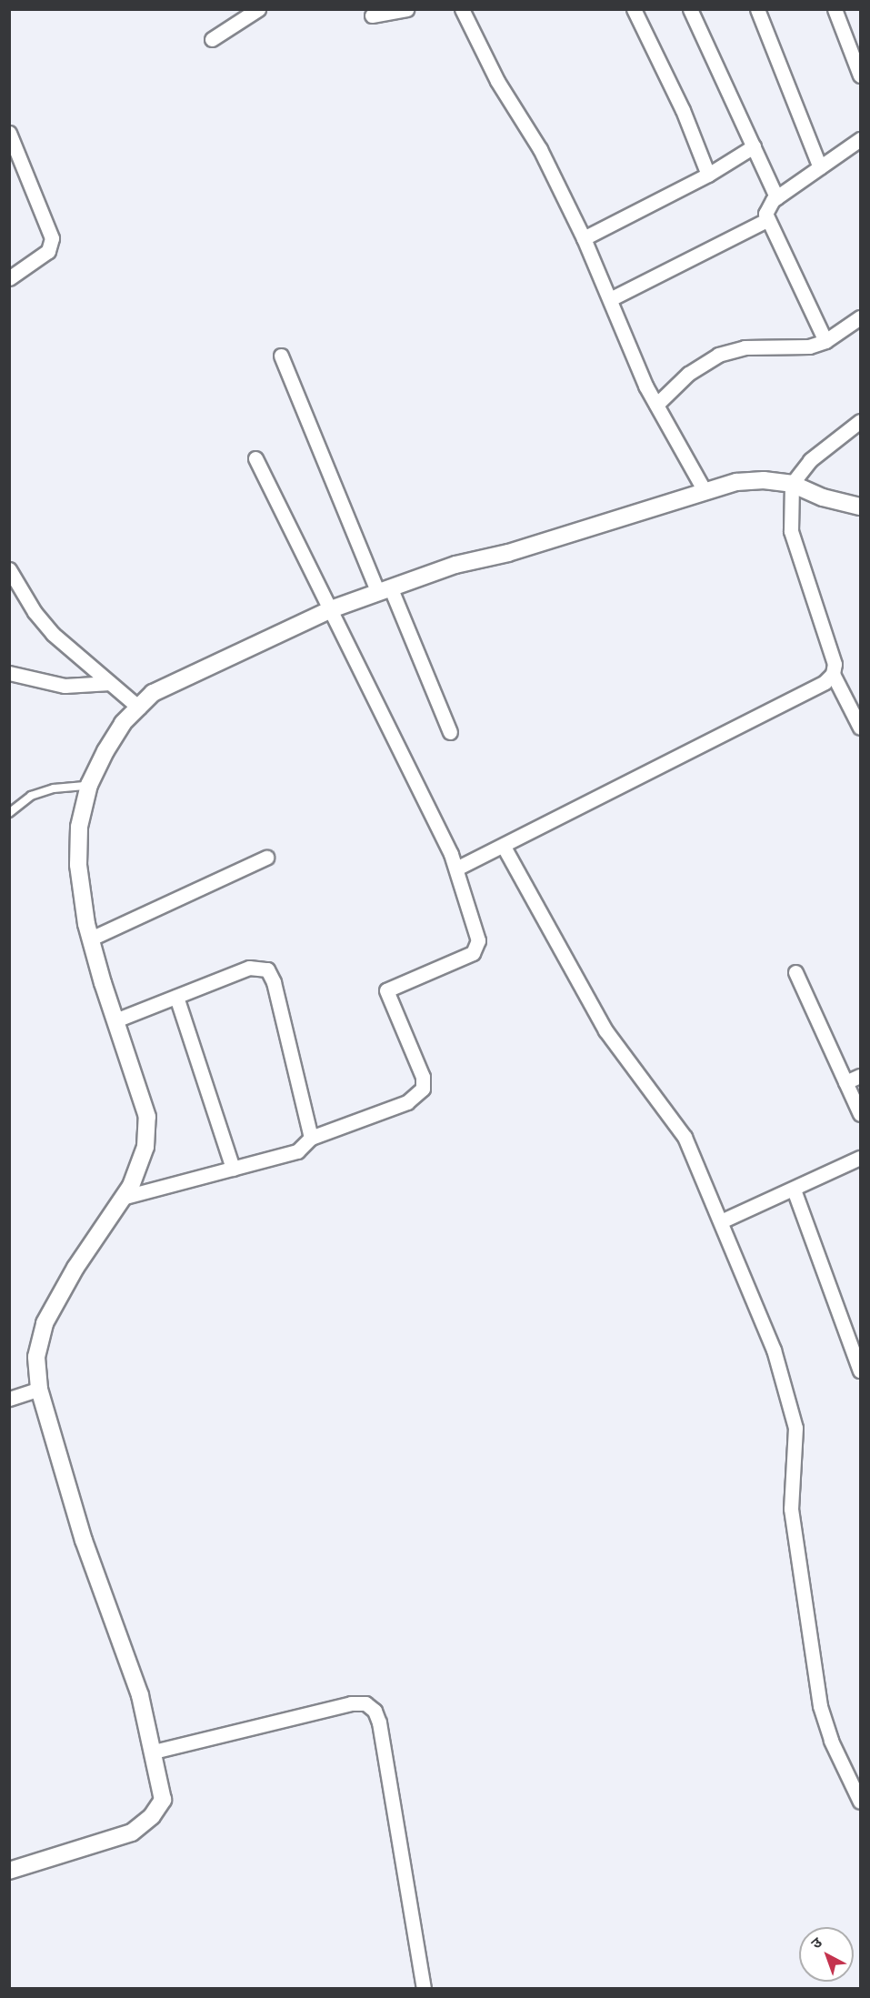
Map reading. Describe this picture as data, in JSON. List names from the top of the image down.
{
  "north": "top left"
}
